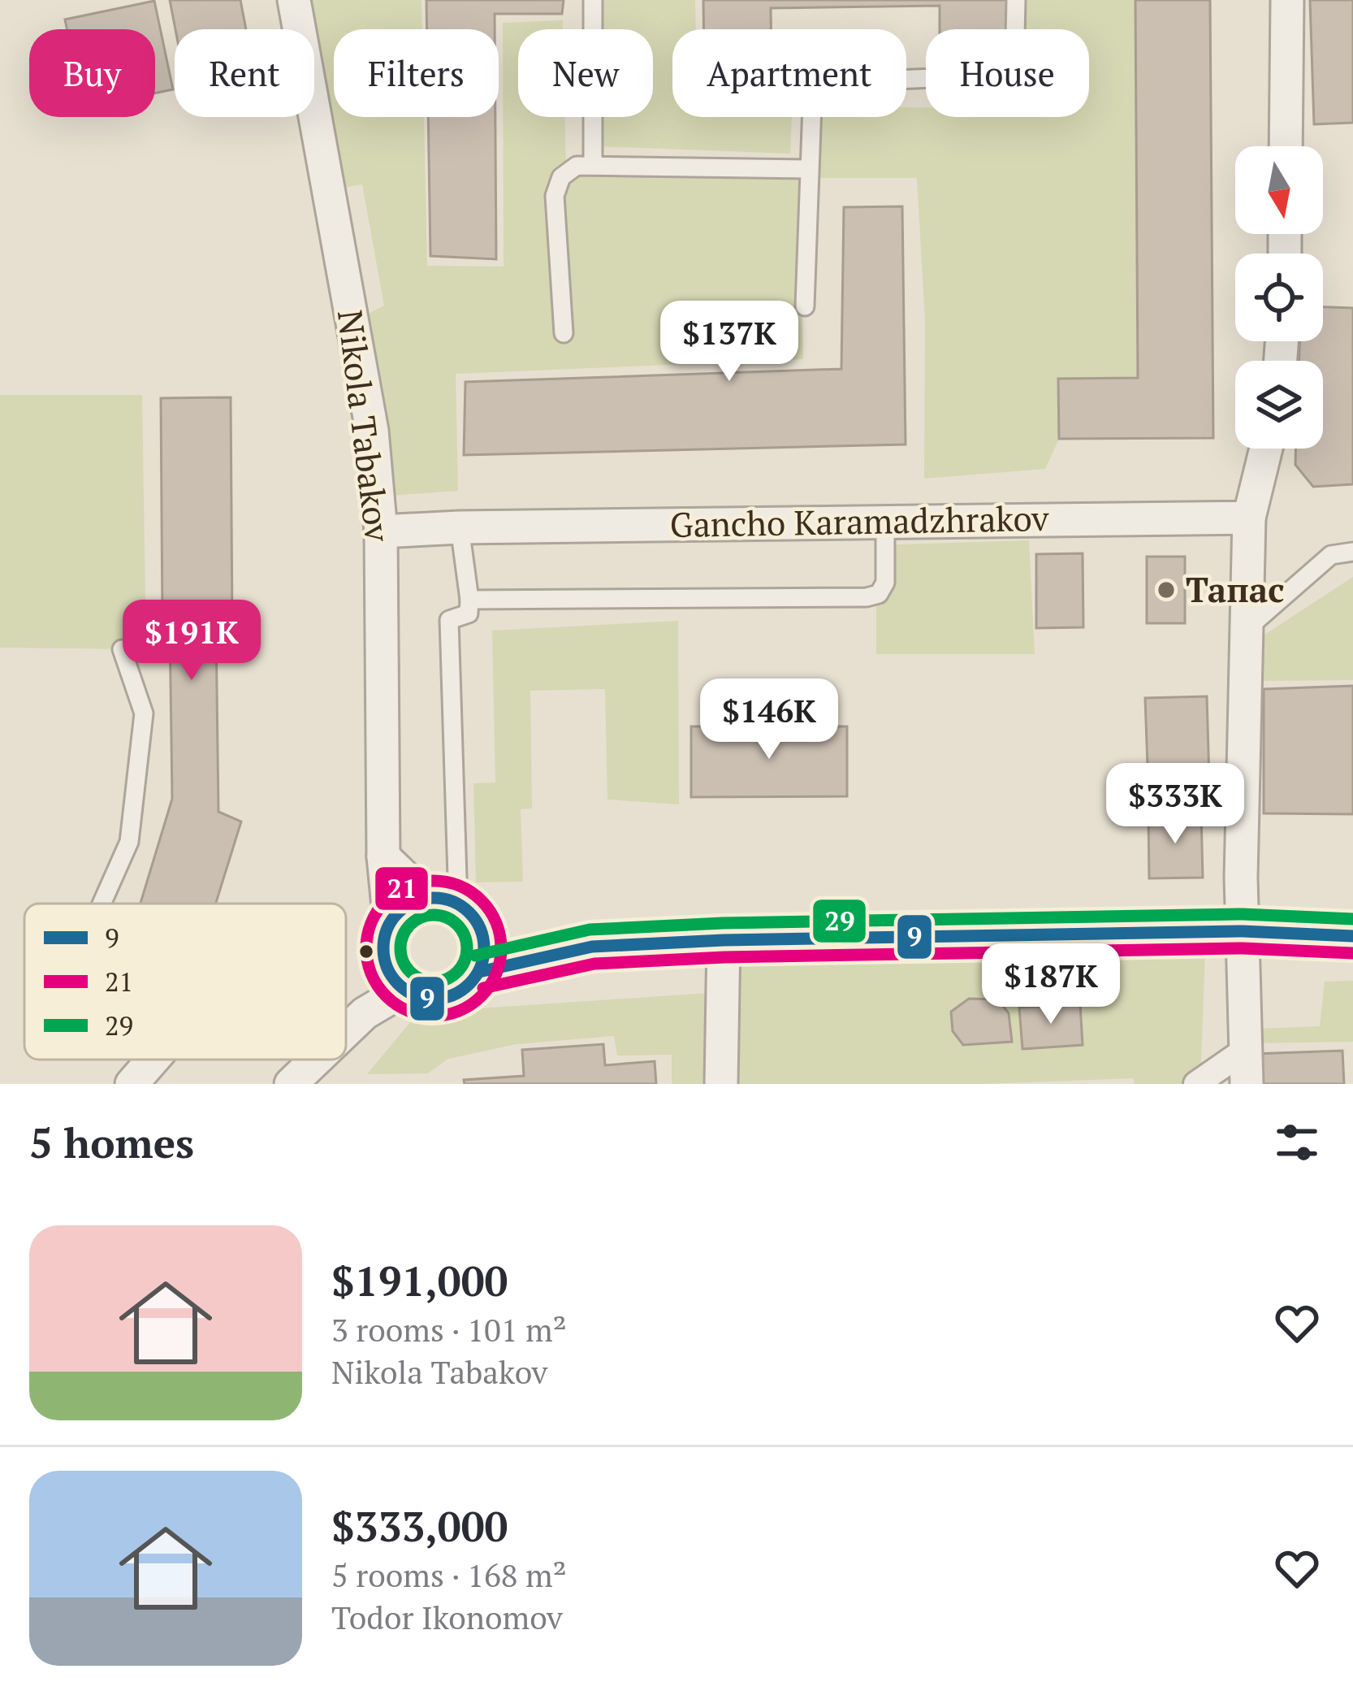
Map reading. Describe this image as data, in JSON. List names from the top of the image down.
{
  "streets": {
    "street": ["Nikola Tabakov", "Gancho Karamadzhrakov"]
  },
  "crossings": [
    ["Nikola Tabakov", "Gancho Karamadzhrakov"]
  ],
  "places": ["Тапас"],
  "lines": ["transit line 21", "transit line 9", "transit line 29"],
  "legend": ["9", "21", "29"],
  "north": "bottom",
  "page": {
    "chip": [
      "Buy",
      "Rent",
      "Filters",
      "New",
      "Apartment",
      "House"
    ],
    "price": [
      "$137K",
      "$191K",
      "$146K",
      "$333K",
      "$187K"
    ],
    "heading": "5 homes",
    "list": [
      {
        "name": "$191,000",
        "note": "3 rooms · 101 m² · Nikola Tabakov"
      },
      {
        "name": "$333,000",
        "note": "5 rooms · 168 m² · Todor Ikonomov"
      }
    ]
  }
}
